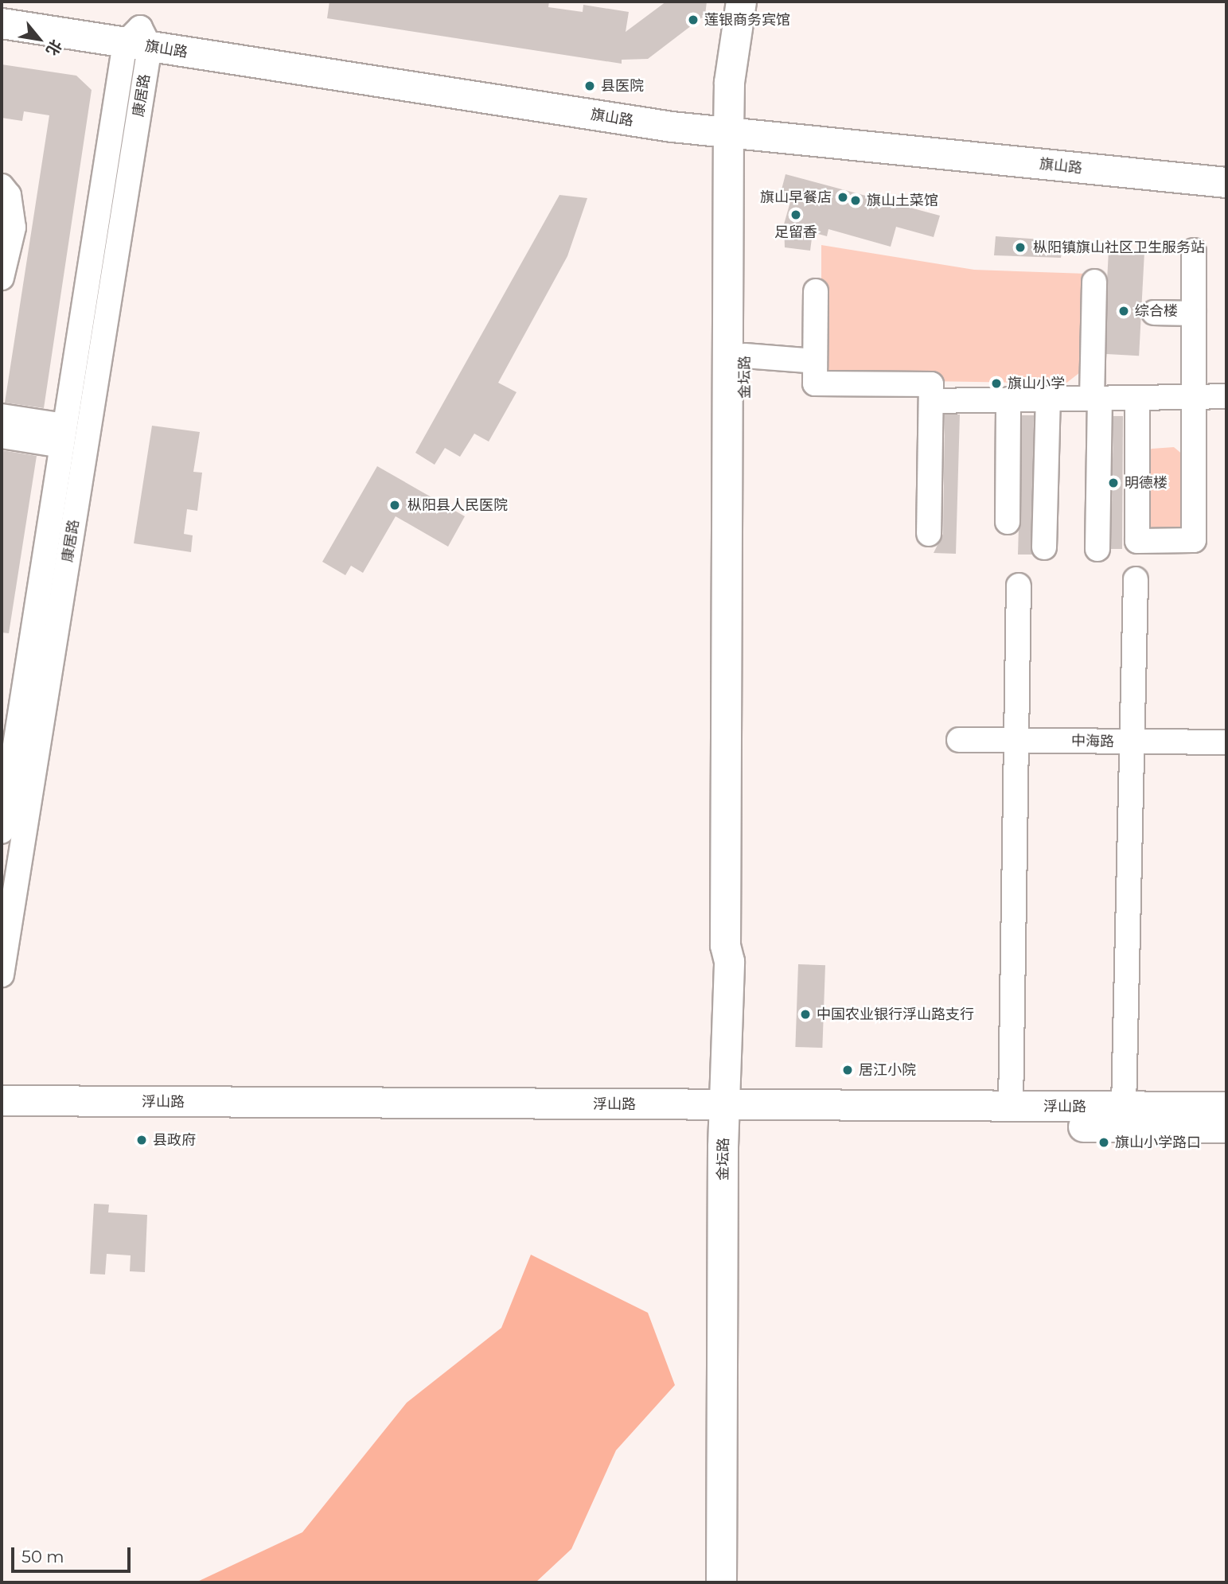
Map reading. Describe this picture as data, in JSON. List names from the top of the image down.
{
  "streets": {
    "main road": ["旗山路", "金坛路", "浮山路"],
    "street": ["康居路", "中海路"]
  },
  "crossings": [
    ["旗山路", "康居路"],
    ["旗山路", "金坛路"],
    ["金坛路", "浮山路"]
  ],
  "places": [
    "莲银商务宾馆",
    "县医院",
    "旗山早餐店",
    "旗山土菜馆",
    "足留香",
    "枞阳镇旗山社区卫生服务站",
    "综合楼",
    "旗山小学",
    "明德楼",
    "枞阳县人民医院",
    "中国农业银行浮山路支行",
    "居江小院",
    "县政府",
    "旗山小学路口"
  ],
  "scale_bar": "50 m",
  "north": "bottom right"
}
